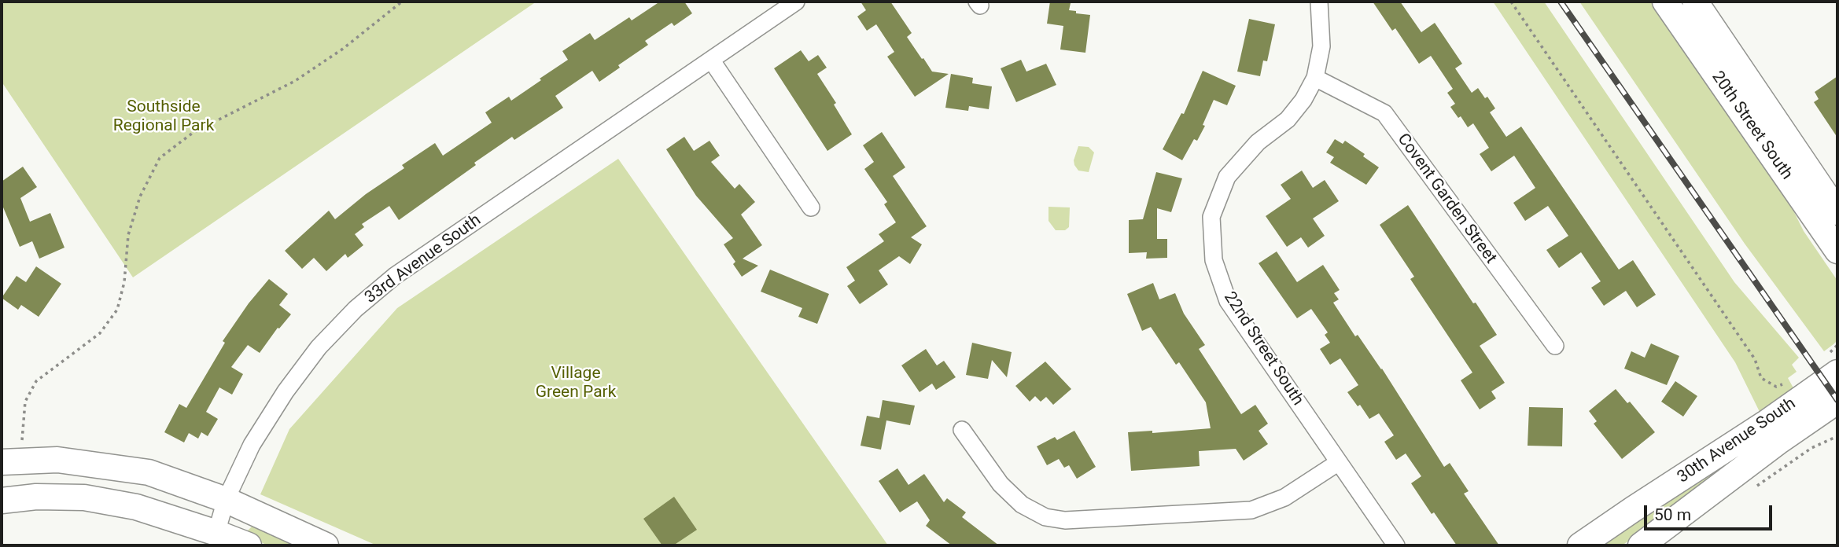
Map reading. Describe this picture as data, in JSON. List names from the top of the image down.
{
  "streets": {
    "street": [
      "20th Street South",
      "Covent Garden Street",
      "33rd Avenue South",
      "22nd Street South",
      "30th Avenue South"
    ]
  },
  "crossings": [
    ["Covent Garden Street", "22nd Street South"]
  ],
  "parks": ["Southside Regional Park", "Village Green Park"],
  "scale_bar": "50 m"
}
